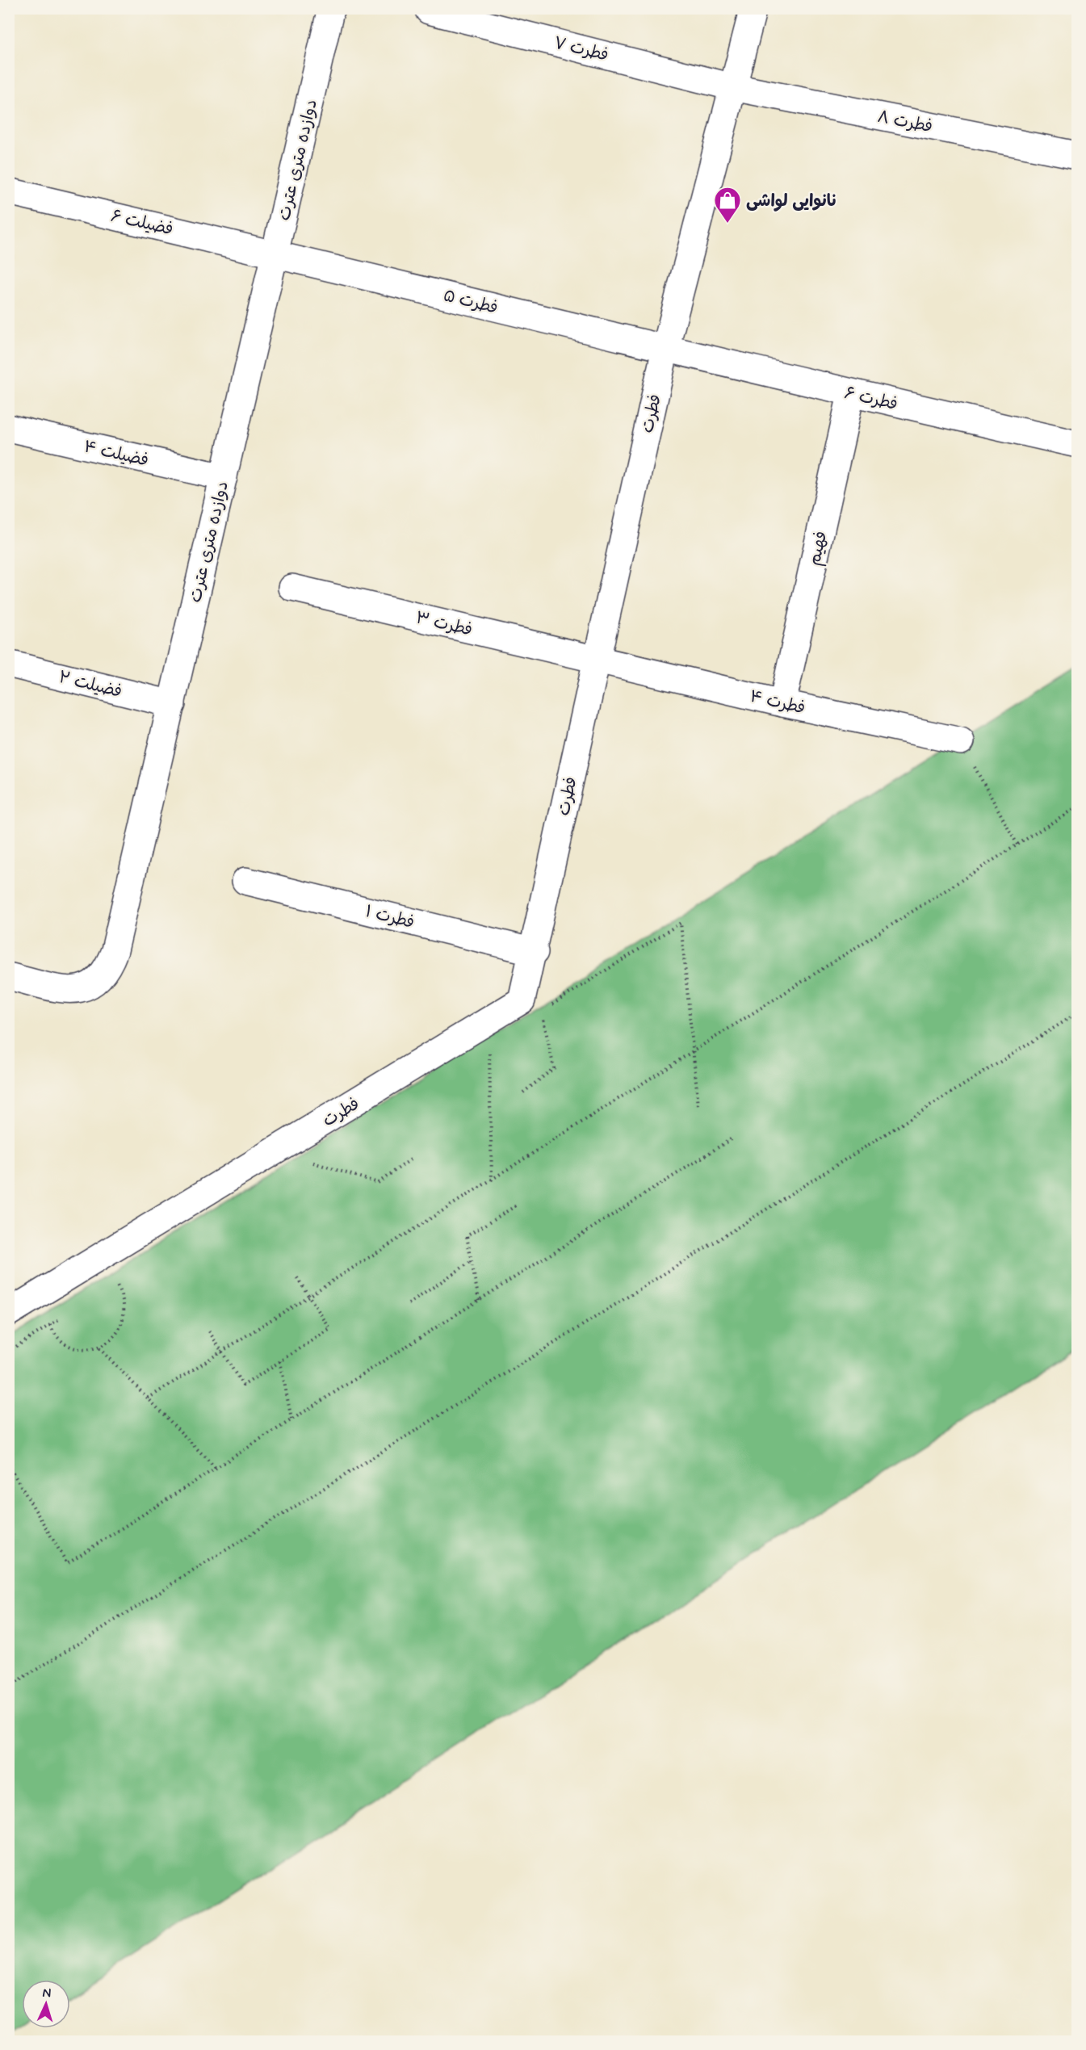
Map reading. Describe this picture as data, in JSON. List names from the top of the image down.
{
  "streets": {
    "street": [
      "فطرت ۷",
      "فطرت ۸",
      "دوازده متری عترت",
      "فضیلت ۶",
      "فطرت ۵",
      "فطرت ۶",
      "فطرت",
      "فضیلت ۴",
      "فهیم",
      "فطرت ۳",
      "فضیلت ۲",
      "فطرت ۴",
      "فطرت ۱"
    ]
  },
  "crossings": [
    ["فطرت ۷", "فطرت ۸"],
    ["فطرت ۷", "فطرت"],
    ["فطرت ۸", "فطرت"],
    ["دوازده متری عترت", "فضیلت ۶"],
    ["دوازده متری عترت", "فطرت ۵"],
    ["دوازده متری عترت", "فضیلت ۴"],
    ["دوازده متری عترت", "فضیلت ۲"],
    ["فضیلت ۶", "فطرت ۵"],
    ["فطرت ۵", "فطرت ۶"],
    ["فطرت ۵", "فطرت"],
    ["فطرت ۶", "فطرت"],
    ["فطرت ۶", "فهیم"],
    ["فطرت", "فطرت ۳"],
    ["فطرت", "فطرت ۴"],
    ["فطرت", "فطرت ۱"],
    ["فهیم", "فطرت ۴"],
    ["فطرت ۳", "فطرت ۴"]
  ],
  "places": {
    "shop": ["نانوایی لواشی"]
  },
  "north": "top"
}
